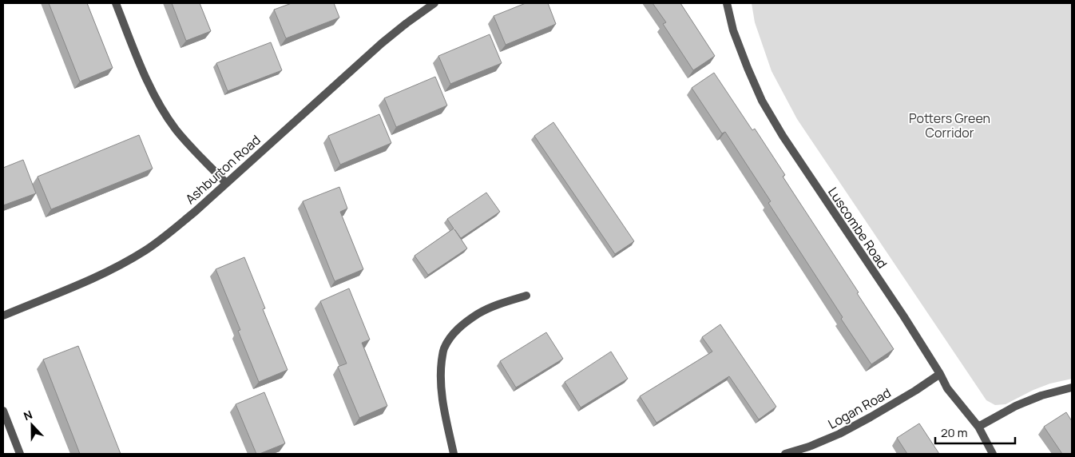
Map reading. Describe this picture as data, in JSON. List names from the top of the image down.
{
  "streets": {
    "street": ["Ashburton Road", "Luscombe Road", "Logan Road"]
  },
  "crossings": [
    ["Luscombe Road", "Logan Road"]
  ],
  "parks": ["Potters Green Corridor"],
  "scale_bar": "20 m",
  "north": "top"
}
